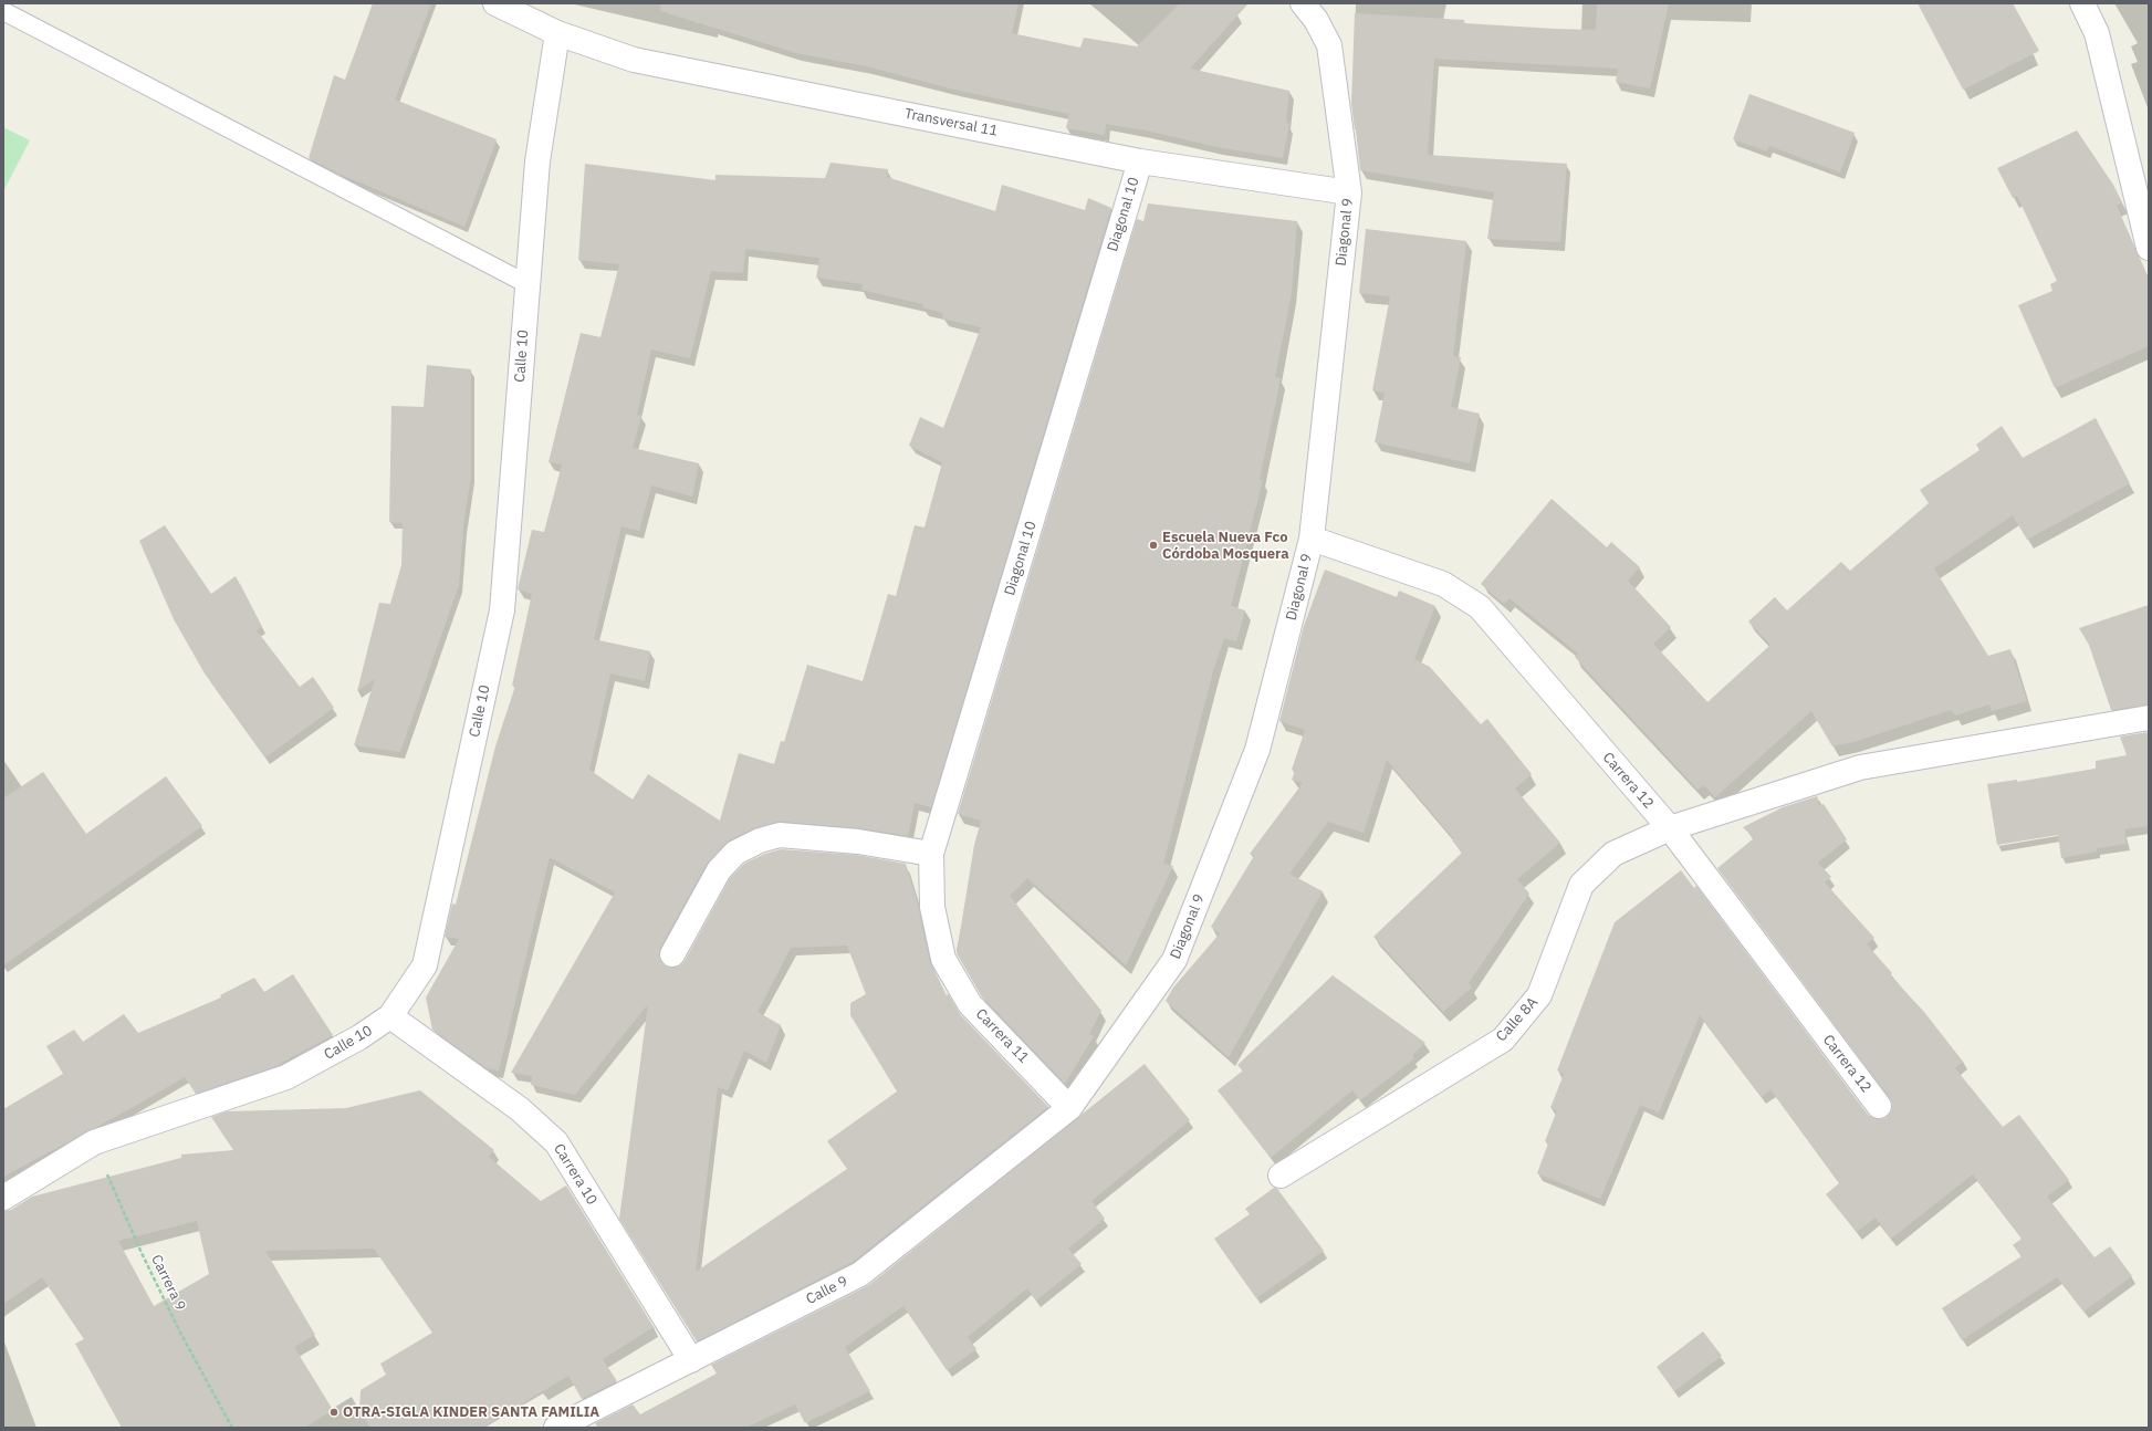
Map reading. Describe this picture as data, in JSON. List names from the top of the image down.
{
  "streets": {
    "street": [
      "Transversal 11",
      "Diagonal 10",
      "Diagonal 9",
      "Calle 10",
      "Carrera 12",
      "Calle 8A",
      "Carrera 11",
      "Carrera 10",
      "Calle 9"
    ],
    "path": ["Carrera 9"]
  },
  "crossings": [
    ["Transversal 11", "Diagonal 10"],
    ["Transversal 11", "Diagonal 9"],
    ["Transversal 11", "Calle 10"],
    ["Diagonal 10", "Carrera 11"],
    ["Diagonal 9", "Carrera 12"],
    ["Diagonal 9", "Carrera 11"],
    ["Diagonal 9", "Calle 9"],
    ["Calle 10", "Carrera 10"],
    ["Calle 10", "Carrera 9"],
    ["Carrera 12", "Calle 8A"],
    ["Carrera 11", "Calle 9"],
    ["Carrera 10", "Calle 9"]
  ],
  "places": ["Escuela Nueva Fco Córdoba Mosquera", "OTRA-SIGLA KINDER SANTA FAMILIA"]
}
